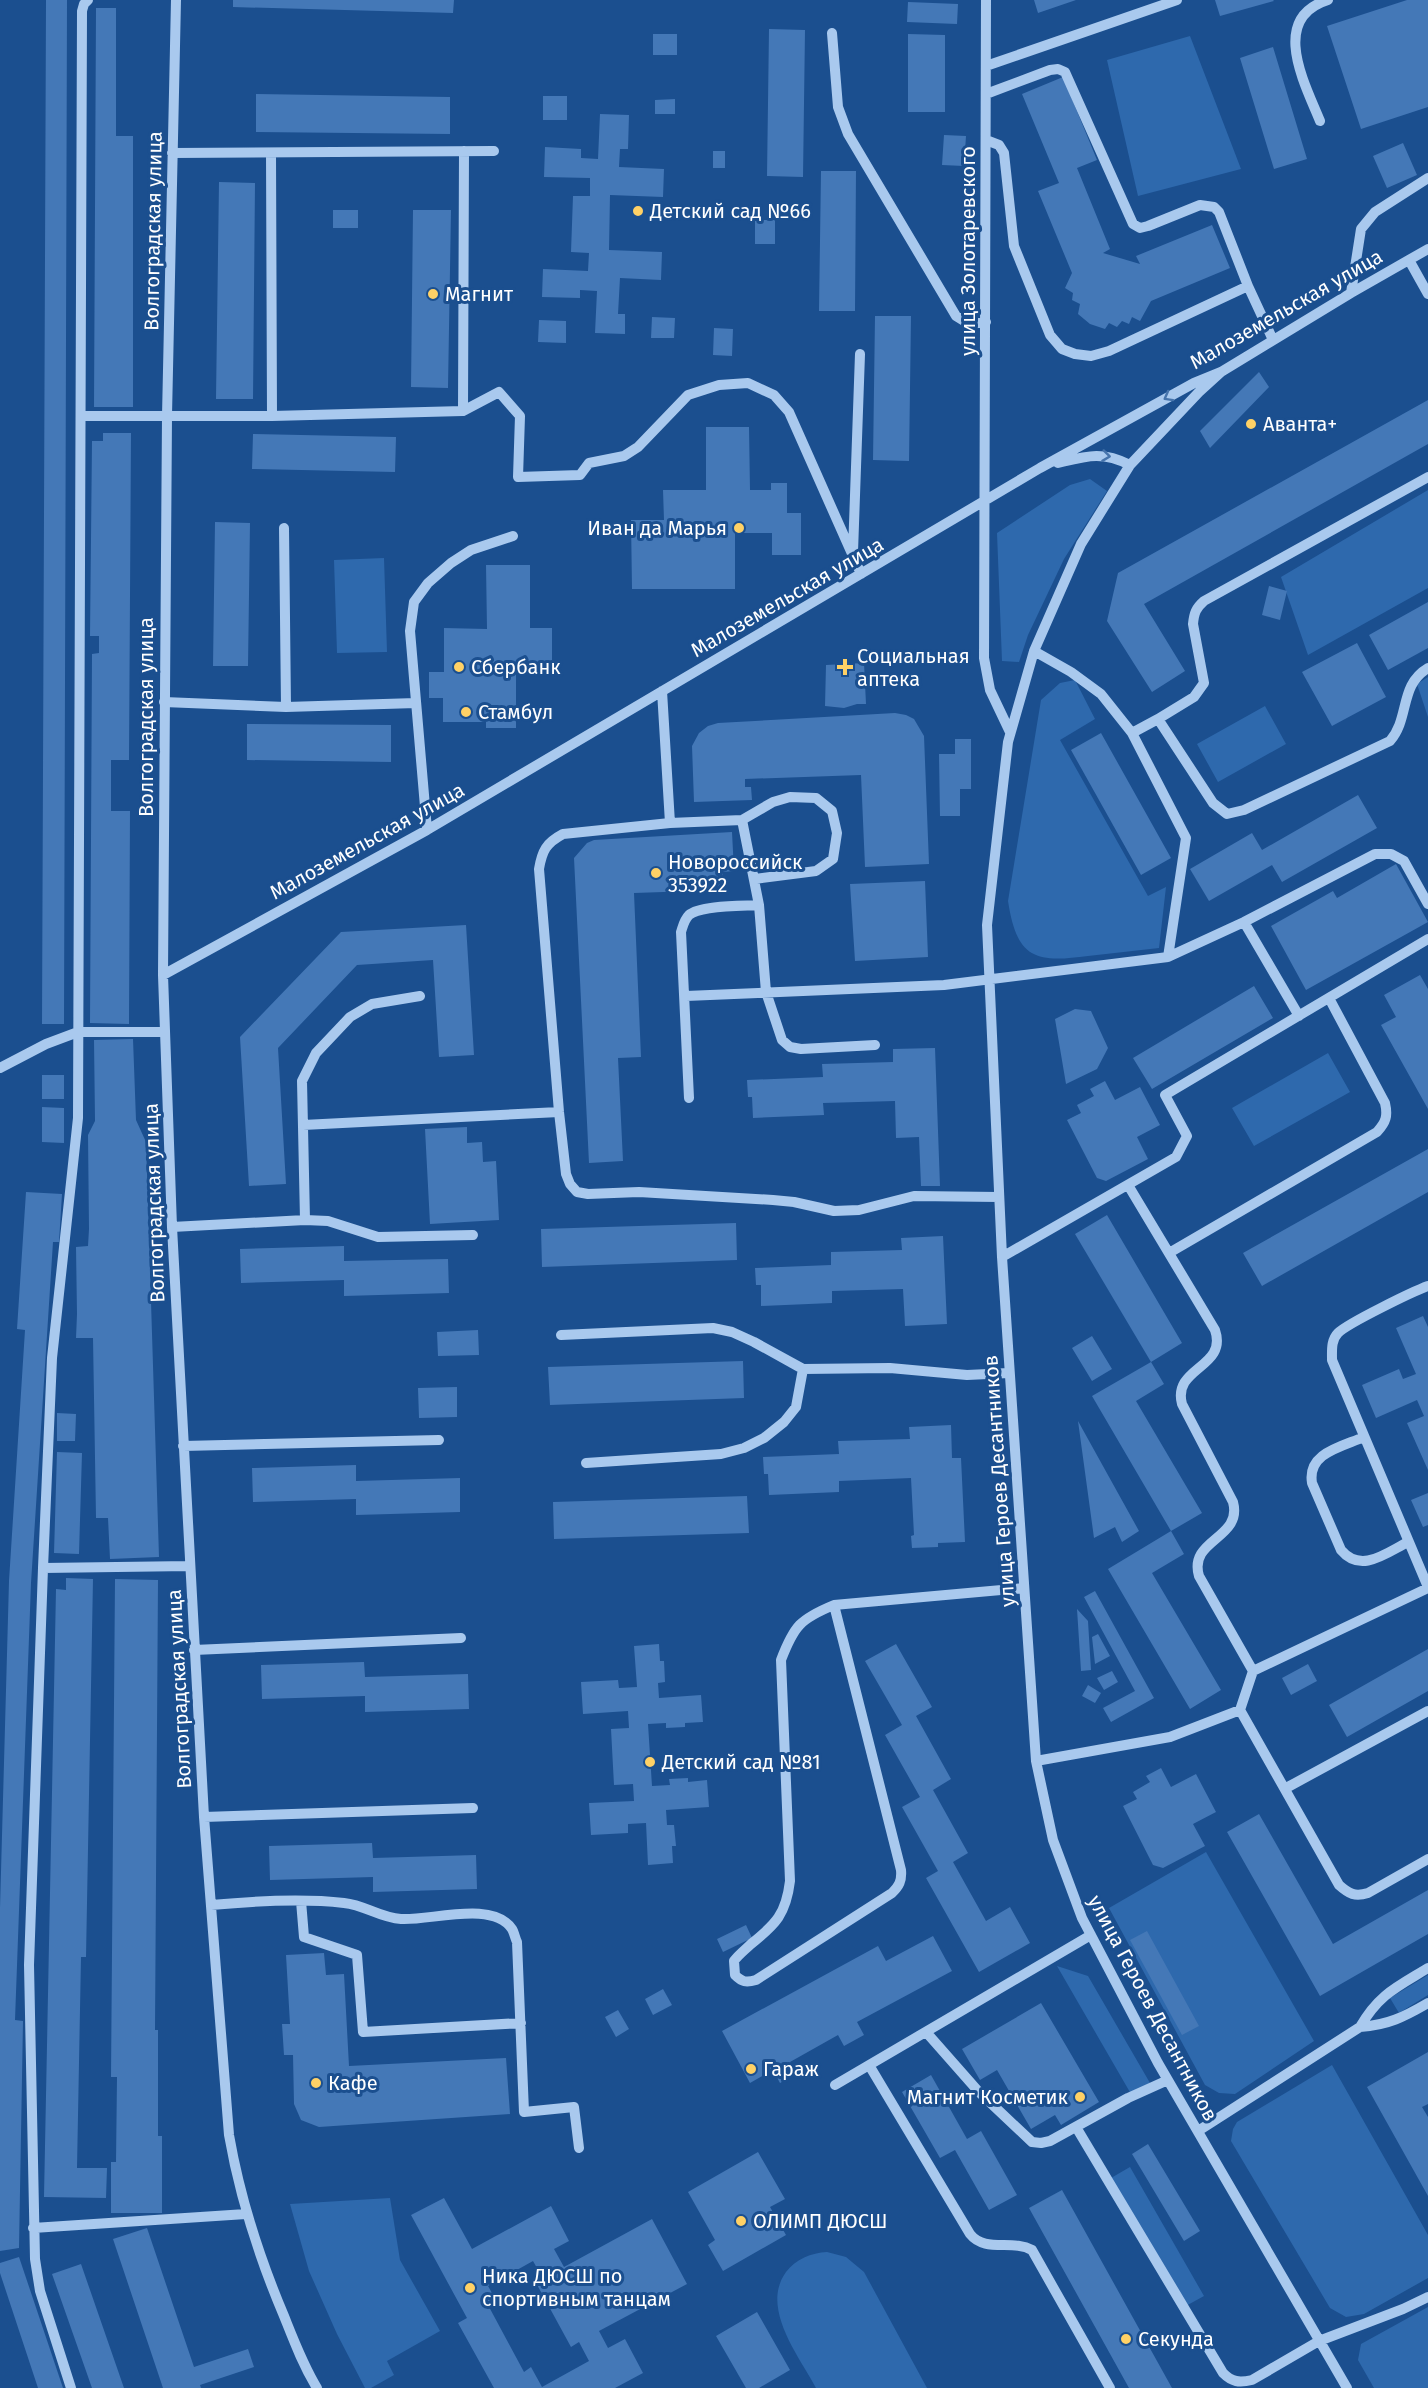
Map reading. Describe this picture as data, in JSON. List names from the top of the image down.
{
  "streets": {
    "street": [
      "Волгоградская улица",
      "улица Золотаревского",
      "Малоземельская улица",
      "улица Героев Десантников"
    ]
  },
  "crossings": [
    ["Волгоградская улица", "Малоземельская улица"],
    ["улица Золотаревского", "Малоземельская улица"],
    ["Малоземельская улица", "улица Героев Десантников"]
  ],
  "places": {
    "other": [
      "Детский сад №66",
      "Магнит",
      "Аванта+",
      "Иван да Марья",
      "Сбербанк",
      "Стамбул",
      "Новороссийск 353922",
      "Детский сад №81",
      "Гараж",
      "Кафе",
      "Магнит Косметик",
      "ОЛИМП ДЮСШ",
      "Ника ДЮСШ по спортивным танцам",
      "Секунда"
    ],
    "health": ["Социальная аптека"]
  }
}
